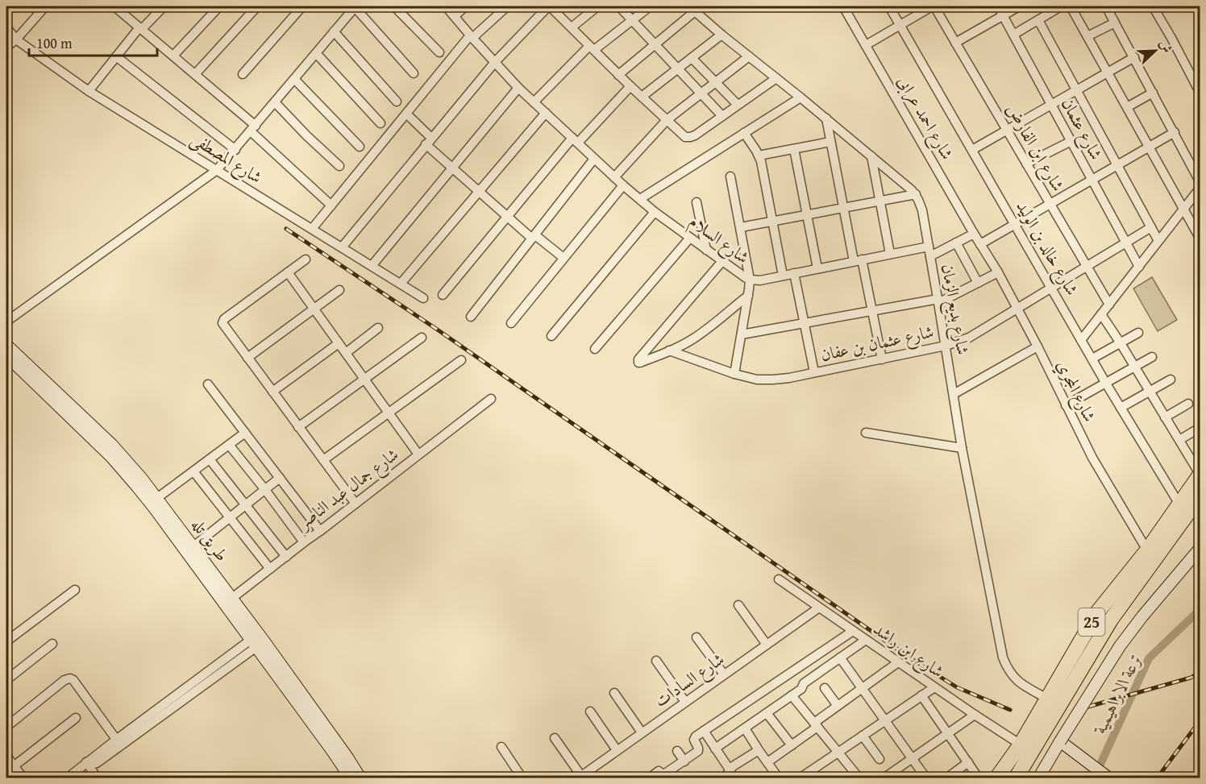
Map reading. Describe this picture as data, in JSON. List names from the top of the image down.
{
  "streets": {
    "highway": ["25"],
    "main road": ["طريق تله"],
    "street": [
      "شارع احمد عرابى",
      "شارع عثمان",
      "شارع ابن الفارض",
      "شارع المصطفى",
      "شارع السلام",
      "شارع خالد بن الوليد",
      "شارع بديع الزمان",
      "شارع عثمان بن عفان",
      "شارع المجري",
      "شارع جمال عبد الناصر",
      "شارع ابن راشد",
      "شارع السادات"
    ]
  },
  "crossings": [
    ["شارع احمد عرابى", "شارع المجري"],
    ["شارع عثمان", "شارع عثمان بن عفان"],
    ["شارع ابن الفارض", "شارع عثمان بن عفان"],
    ["شارع السلام", "شارع بديع الزمان"],
    ["شارع خالد بن الوليد", "شارع عثمان بن عفان"],
    ["شارع خالد بن الوليد", "25"],
    ["شارع بديع الزمان", "شارع عثمان بن عفان"],
    ["شارع بديع الزمان", "25"],
    ["شارع عثمان بن عفان", "شارع المجري"],
    ["شارع المجري", "25"],
    ["شارع جمال عبد الناصر", "طريق تله"],
    ["25", "شارع ابن راشد"],
    ["شارع ابن راشد", "شارع السادات"]
  ],
  "water": ["ترعة الابراهيمية"],
  "scale_bar": "100 m",
  "north": "top right"
}
